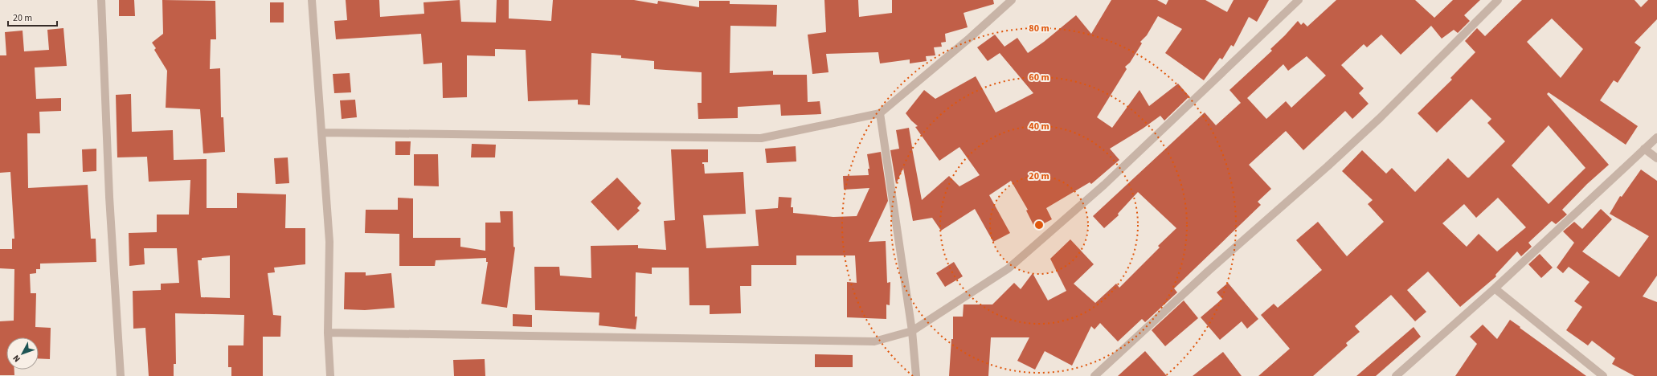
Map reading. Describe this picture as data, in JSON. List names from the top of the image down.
{
  "scale_bar": "20 m",
  "north": "bottom left",
  "rings": [
    "80 m",
    "60 m",
    "40 m",
    "20 m"
  ]
}
